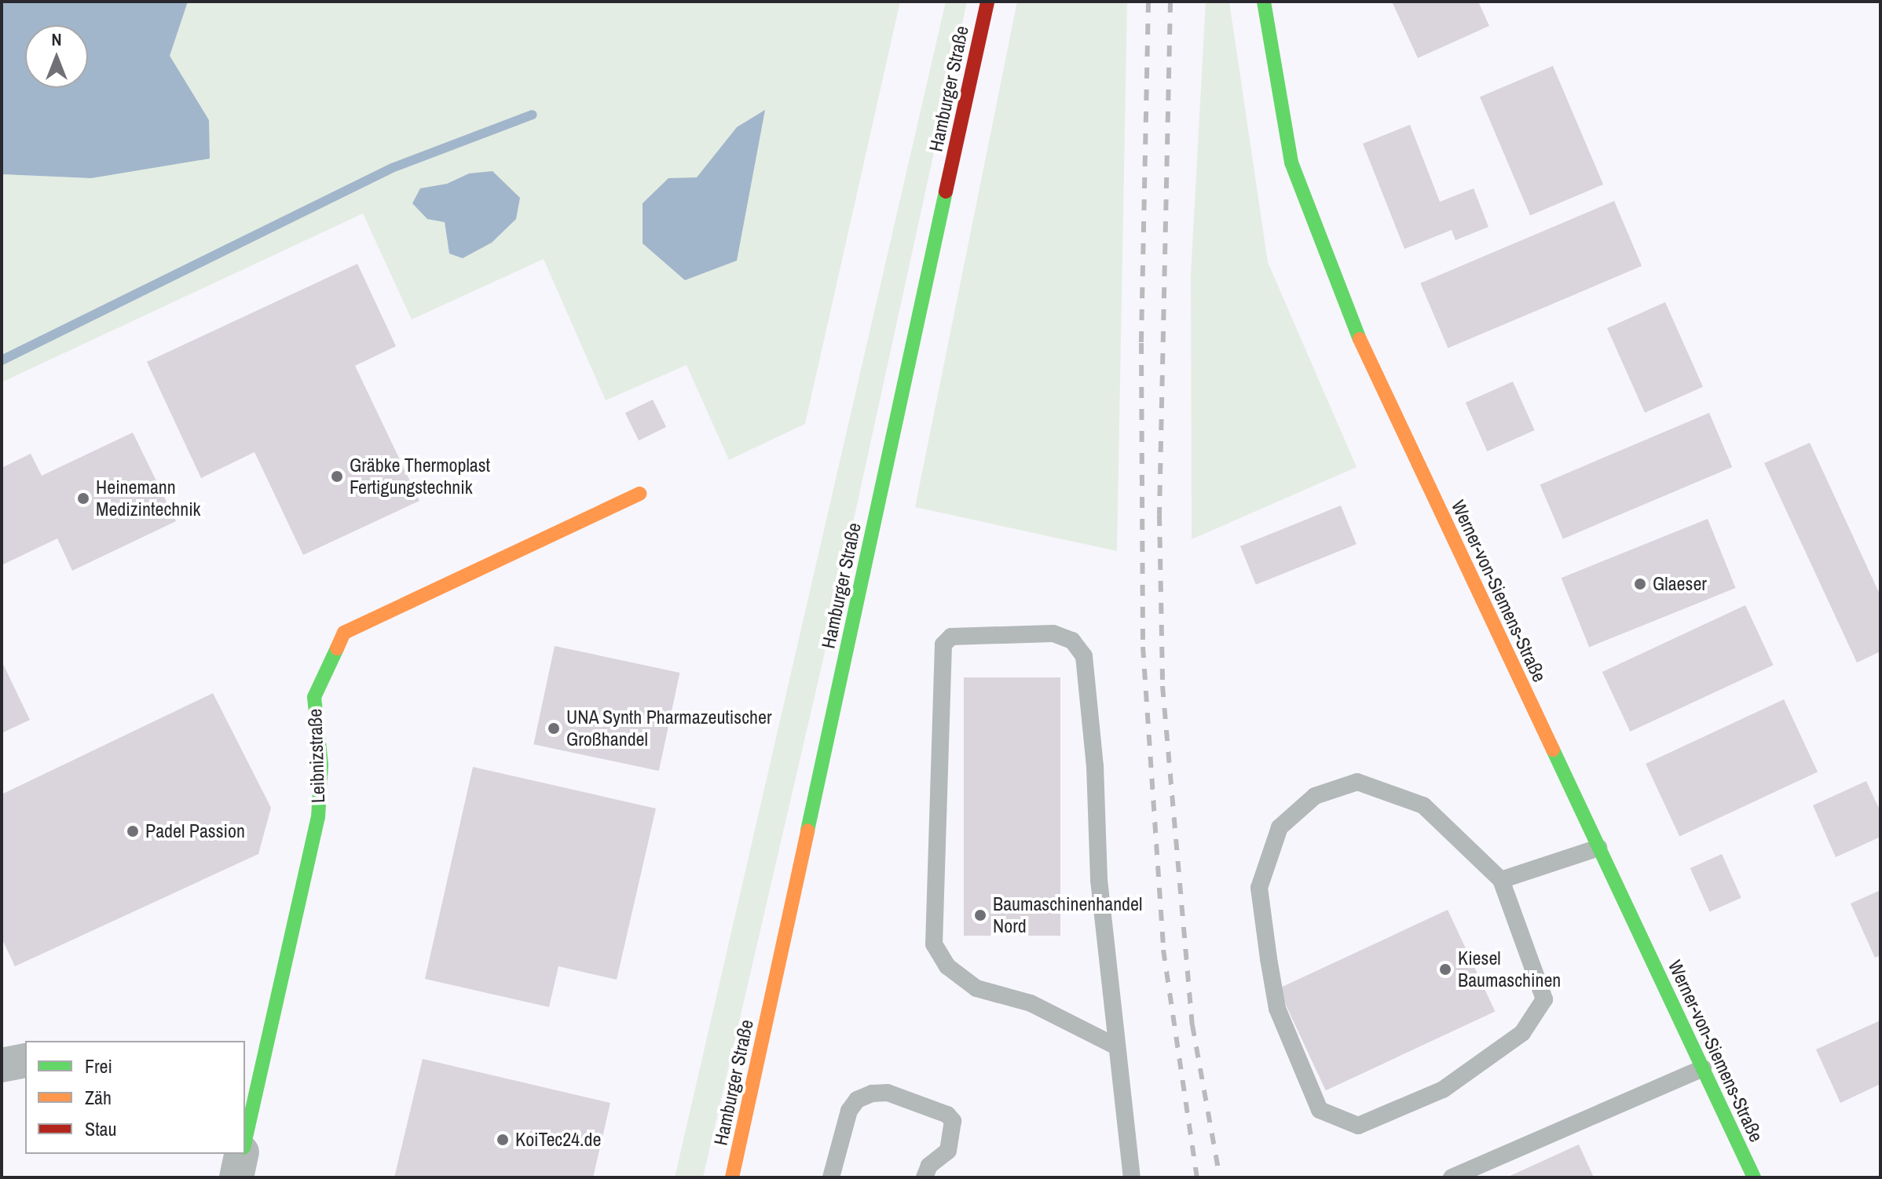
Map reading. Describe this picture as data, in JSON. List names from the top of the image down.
{
  "streets": {
    "street": ["Hamburger Straße", "Werner-von-Siemens-Straße", "Leibnizstraße"]
  },
  "places": [
    "Gräbke Thermoplast Fertigungstechnik",
    "Heinemann Medizintechnik",
    "Glaeser",
    "UNA Synth Pharmazeutischer Großhandel",
    "Padel Passion",
    "Baumaschinenhandel Nord",
    "Kiesel Baumaschinen",
    "KoiTec24.de"
  ],
  "legend": ["Frei", "Zäh", "Stau"],
  "north": "top"
}
